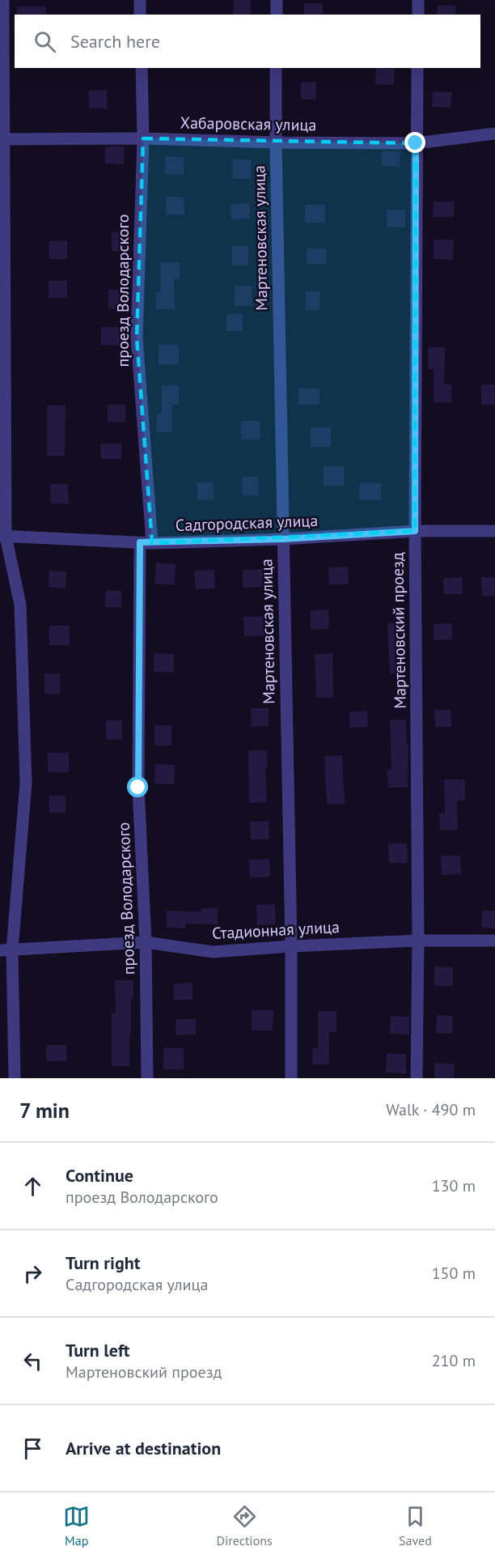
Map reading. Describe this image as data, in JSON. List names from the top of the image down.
{
  "streets": {
    "street": [
      "Хабаровская улица",
      "Мартеновская улица",
      "проезд Володарского",
      "Садгородская улица",
      "Мартеновский проезд",
      "Стадионная улица"
    ]
  },
  "crossings": [
    ["Хабаровская улица", "Мартеновская улица"],
    ["Хабаровская улица", "проезд Володарского"],
    ["Хабаровская улица", "Мартеновский проезд"],
    ["Мартеновская улица", "Садгородская улица"],
    ["Мартеновская улица", "Стадионная улица"],
    ["проезд Володарского", "Садгородская улица"],
    ["проезд Володарского", "Стадионная улица"],
    ["Садгородская улица", "Мартеновский проезд"],
    ["Мартеновский проезд", "Стадионная улица"]
  ],
  "page": {
    "search": "Search here",
    "heading": ["7 min", "Walk · 490 m"],
    "list": [
      ["Continue", "проезд Володарского", "130 m"],
      ["Turn right", "Садгородская улица", "150 m"],
      ["Turn left", "Мартеновский проезд", "210 m"],
      "Arrive at destination"
    ],
    "nav": ["Map", "Directions", "Saved"]
  }
}
